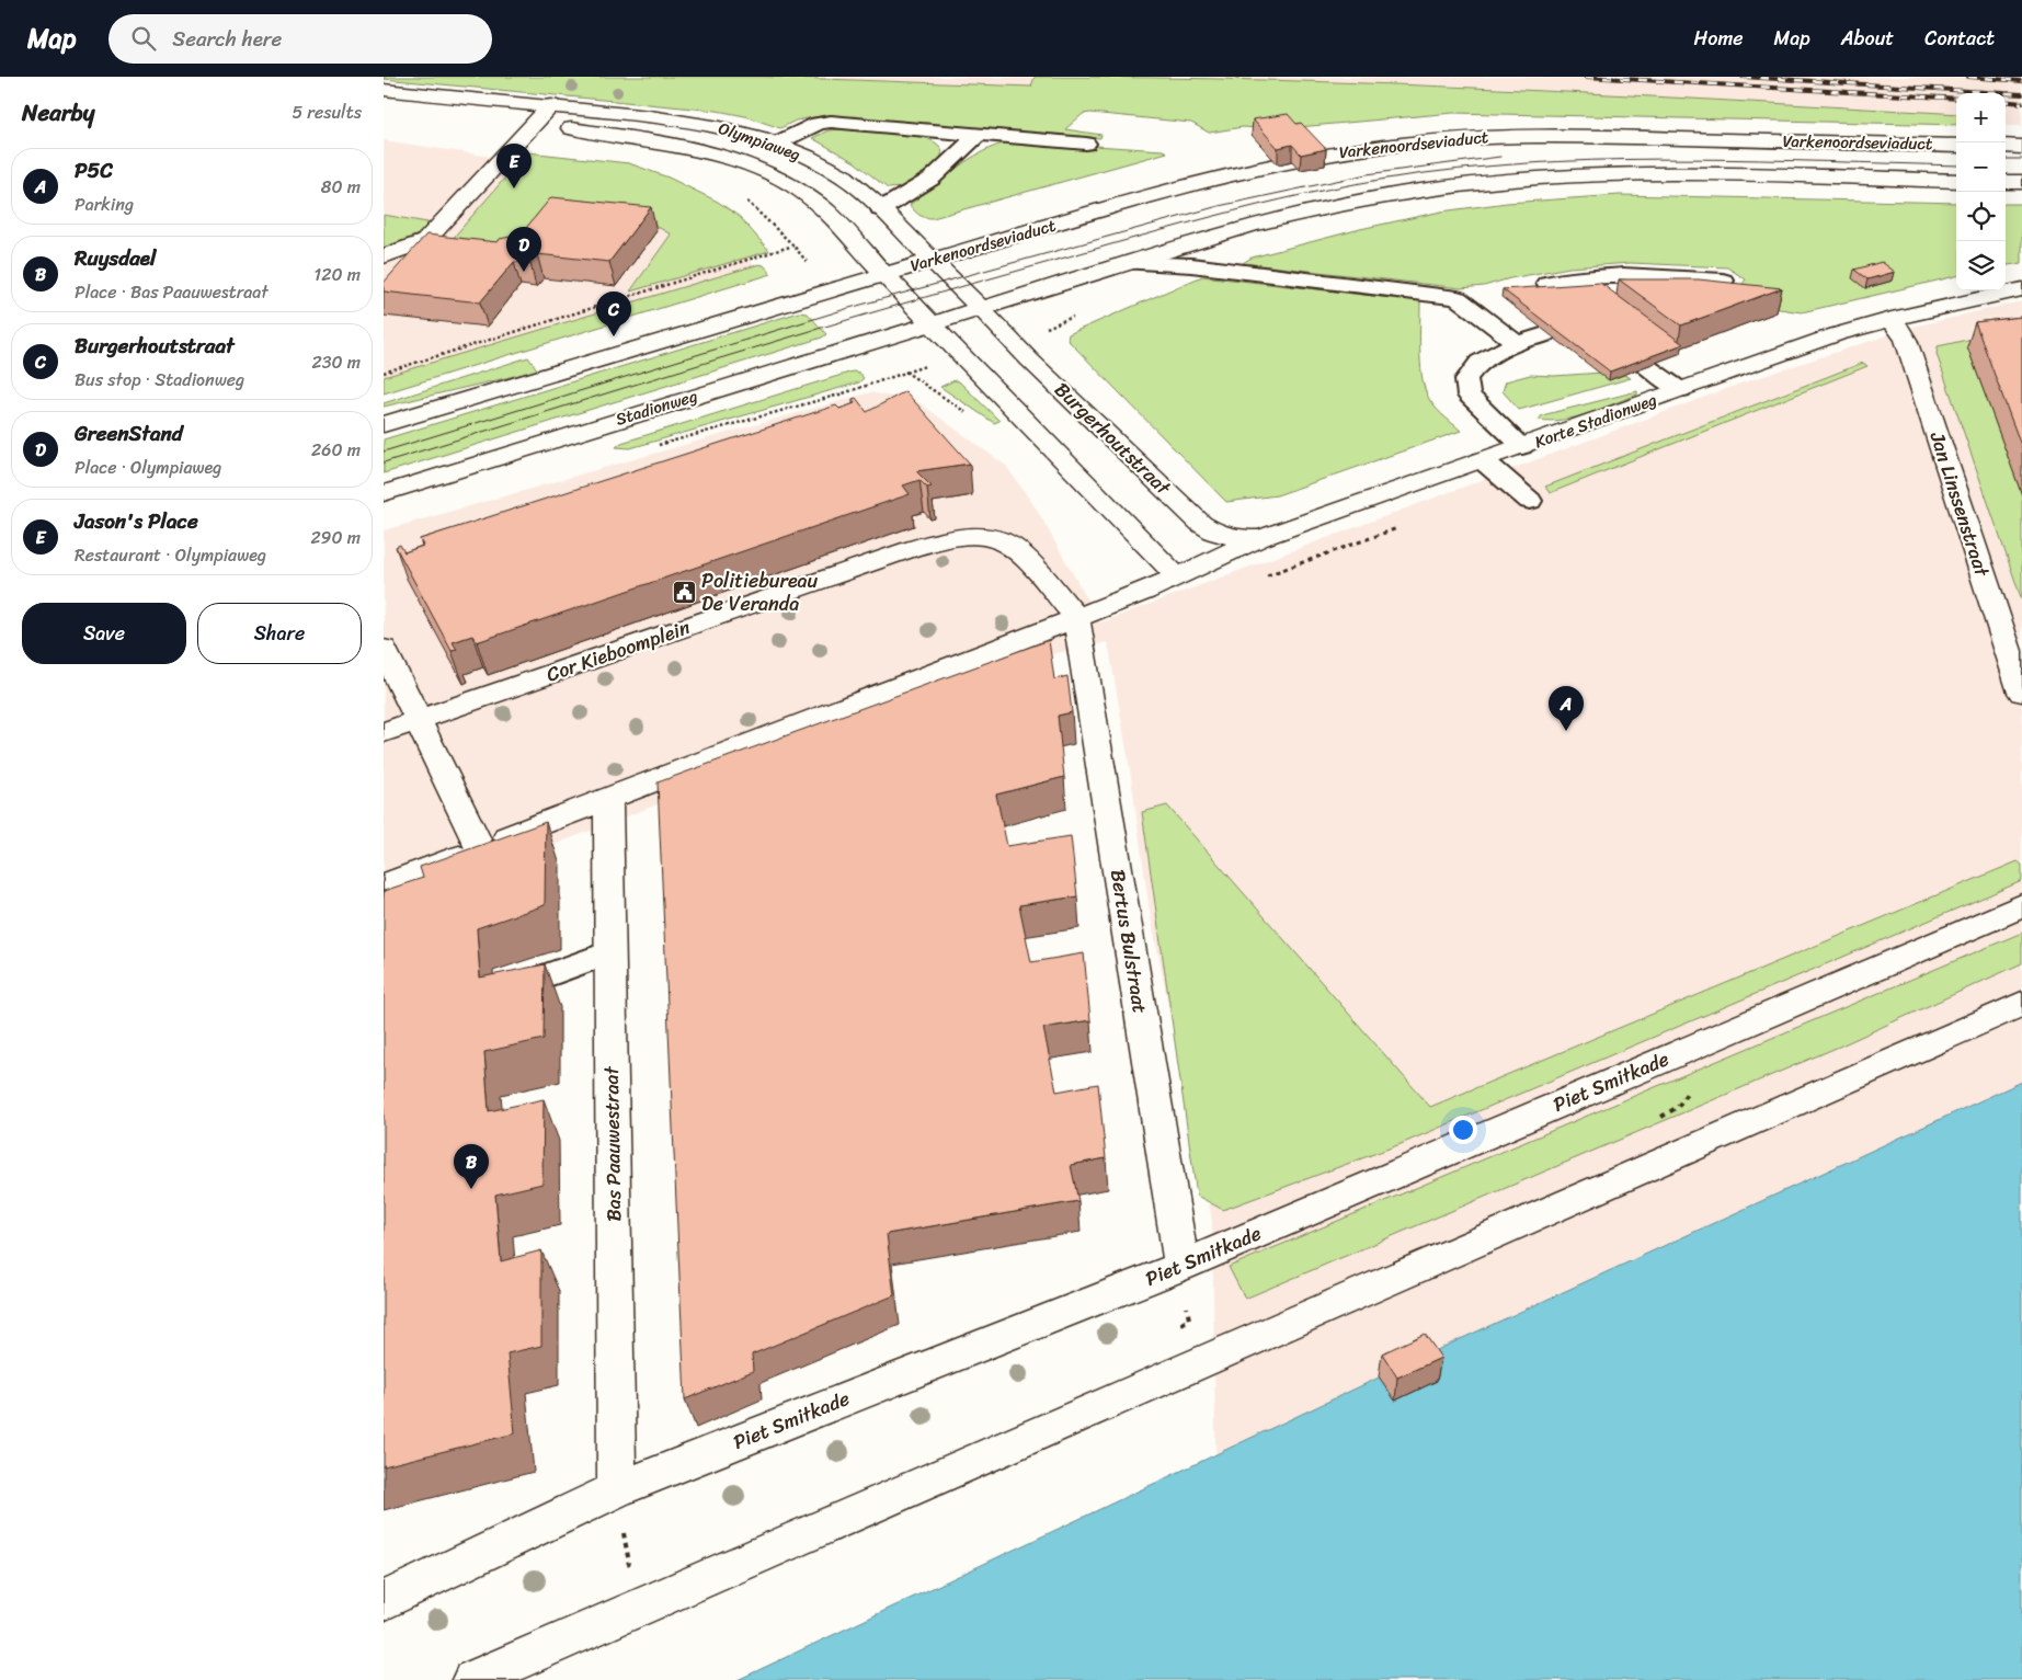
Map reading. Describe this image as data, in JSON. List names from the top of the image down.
{
  "streets": {
    "street": [
      "Olympiaweg",
      "Varkenoordseviaduct",
      "Stadionweg",
      "Korte Stadionweg",
      "Burgerhoutstraat",
      "Jan Linssenstraat",
      "Cor Kieboomplein",
      "Bertus Bulstraat",
      "Piet Smitkade",
      "Bas Paauwestraat"
    ]
  },
  "crossings": [
    ["Olympiaweg", "Varkenoordseviaduct"],
    ["Olympiaweg", "Stadionweg"],
    ["Olympiaweg", "Burgerhoutstraat"],
    ["Varkenoordseviaduct", "Stadionweg"],
    ["Varkenoordseviaduct", "Burgerhoutstraat"],
    ["Korte Stadionweg", "Burgerhoutstraat"],
    ["Korte Stadionweg", "Jan Linssenstraat"],
    ["Cor Kieboomplein", "Bertus Bulstraat"],
    ["Bertus Bulstraat", "Piet Smitkade"],
    ["Piet Smitkade", "Bas Paauwestraat"]
  ],
  "places": {
    "public building": ["Politiebureau De Veranda"]
  },
  "page": {
    "header": "Map",
    "search": "Search here",
    "nav": [
      "Home",
      "Map",
      "About",
      "Contact"
    ],
    "heading": ["Nearby", "5 results"],
    "map_buttons": ["+", "−"],
    "pins": [
      "E",
      "D",
      "C",
      "A",
      "B"
    ],
    "list": [
      {
        "mark": "A",
        "name": "P5C",
        "note": "Parking",
        "value": "80 m"
      },
      {
        "mark": "B",
        "name": "Ruysdael",
        "note": "Place · Bas Paauwestraat",
        "value": "120 m"
      },
      {
        "mark": "C",
        "name": "Burgerhoutstraat",
        "note": "Bus stop · Stadionweg",
        "value": "230 m"
      },
      {
        "mark": "D",
        "name": "GreenStand",
        "note": "Place · Olympiaweg",
        "value": "260 m"
      },
      {
        "mark": "E",
        "name": "Jason's Place",
        "note": "Restaurant · Olympiaweg",
        "value": "290 m"
      }
    ],
    "buttons": ["Save", "Share"]
  }
}
